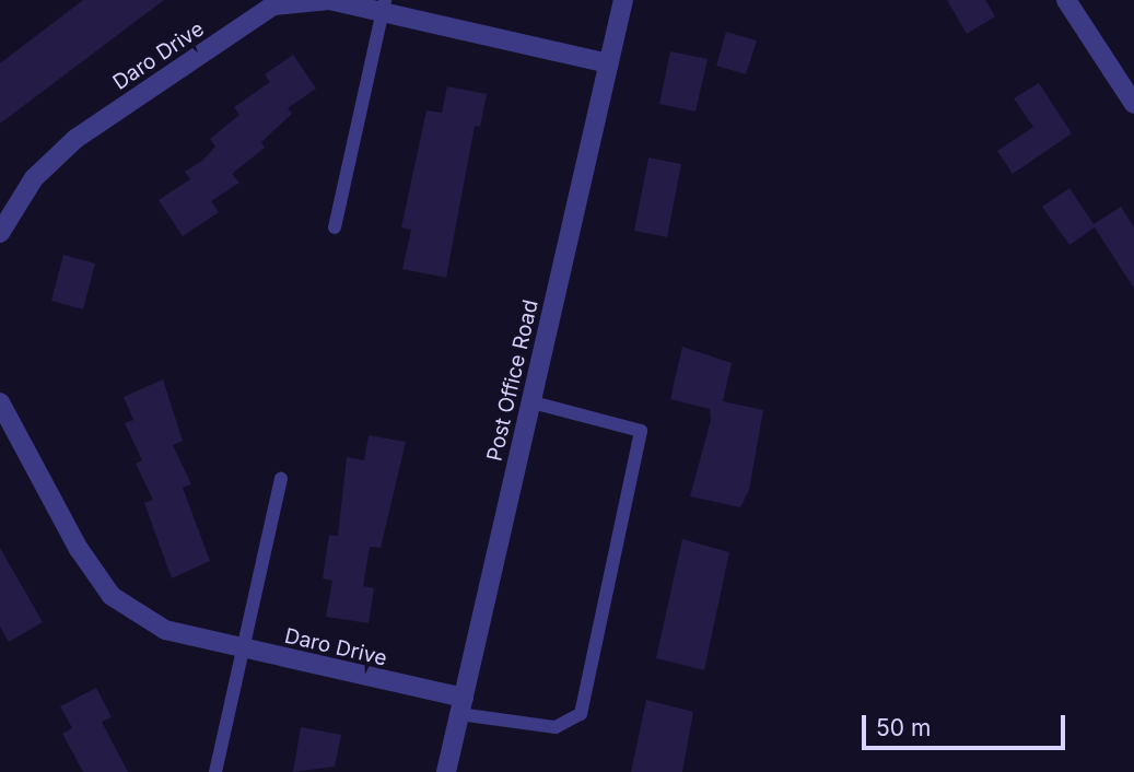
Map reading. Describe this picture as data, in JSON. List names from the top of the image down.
{
  "streets": {
    "street": ["Daro Drive", "Post Office Road"]
  },
  "crossings": [
    ["Daro Drive", "Post Office Road"]
  ],
  "scale_bar": "50 m"
}
